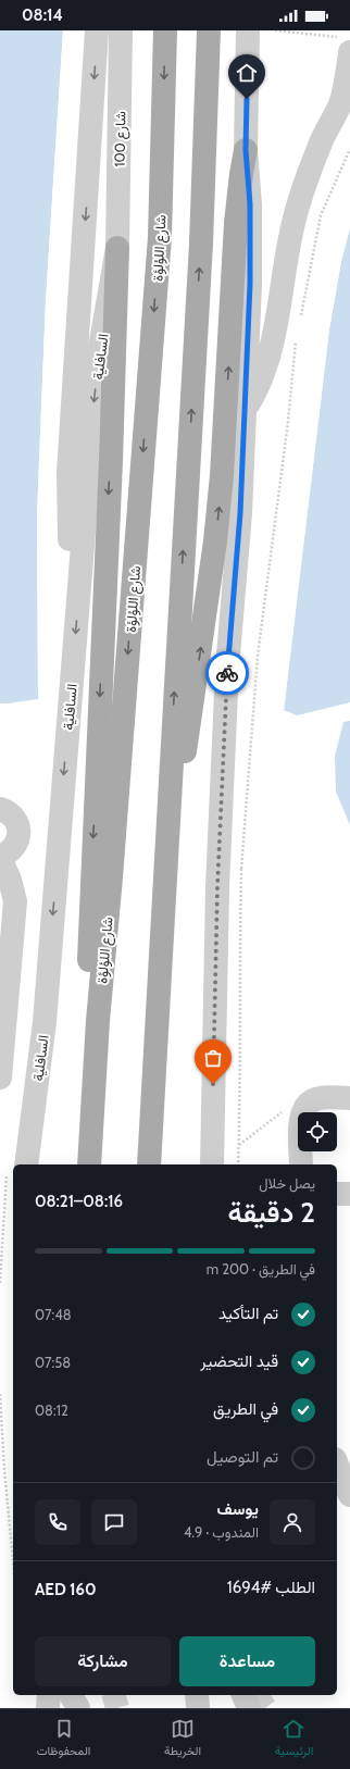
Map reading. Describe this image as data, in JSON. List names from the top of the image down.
{
  "streets": {
    "main road": ["شارع اللؤلؤة"],
    "street": ["شارع 100", "السافلية"]
  },
  "crossings": [
    ["شارع 100", "السافلية"]
  ],
  "page": {
    "status": "08:14",
    "heading": ["2 دقيقة", "يصل خلال", "08:16–08:21"],
    "panel": [
      "يوسف",
      "المندوب · 4.9",
      "الطلب #1694",
      "AED 160"
    ],
    "bar": "في الطريق · 200 m",
    "list": [
      ["تم التأكيد", "07:48"],
      ["قيد التحضير", "07:58"],
      ["في الطريق", "08:12"],
      "تم التوصيل"
    ],
    "buttons": ["مساعدة", "مشاركة"],
    "tabs": ["الرئيسية", "الخريطة", "المحفوظات"]
  }
}
